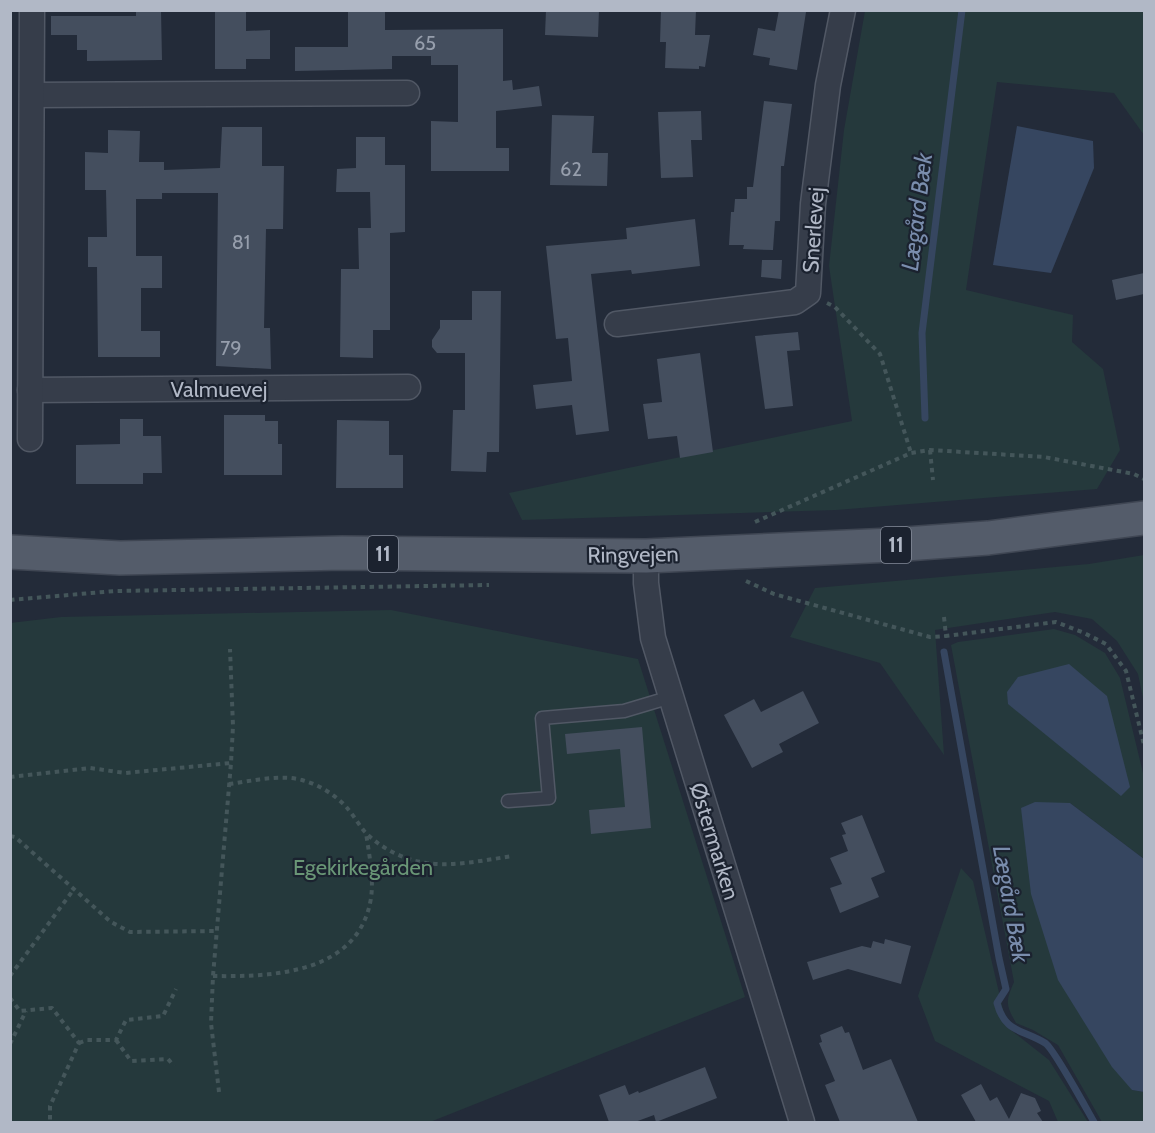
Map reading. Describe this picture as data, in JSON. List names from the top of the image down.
{
  "streets": {
    "main road": ["11", "Ringvejen"],
    "street": ["Snerlevej", "Valmuevej", "Østermarken"]
  },
  "crossings": [
    ["Ringvejen", "Østermarken"]
  ],
  "water": ["Lægård Bæk"],
  "parks": ["Egekirkegården"],
  "house_numbers": [
    "65",
    "62",
    "81",
    "79"
  ]
}
